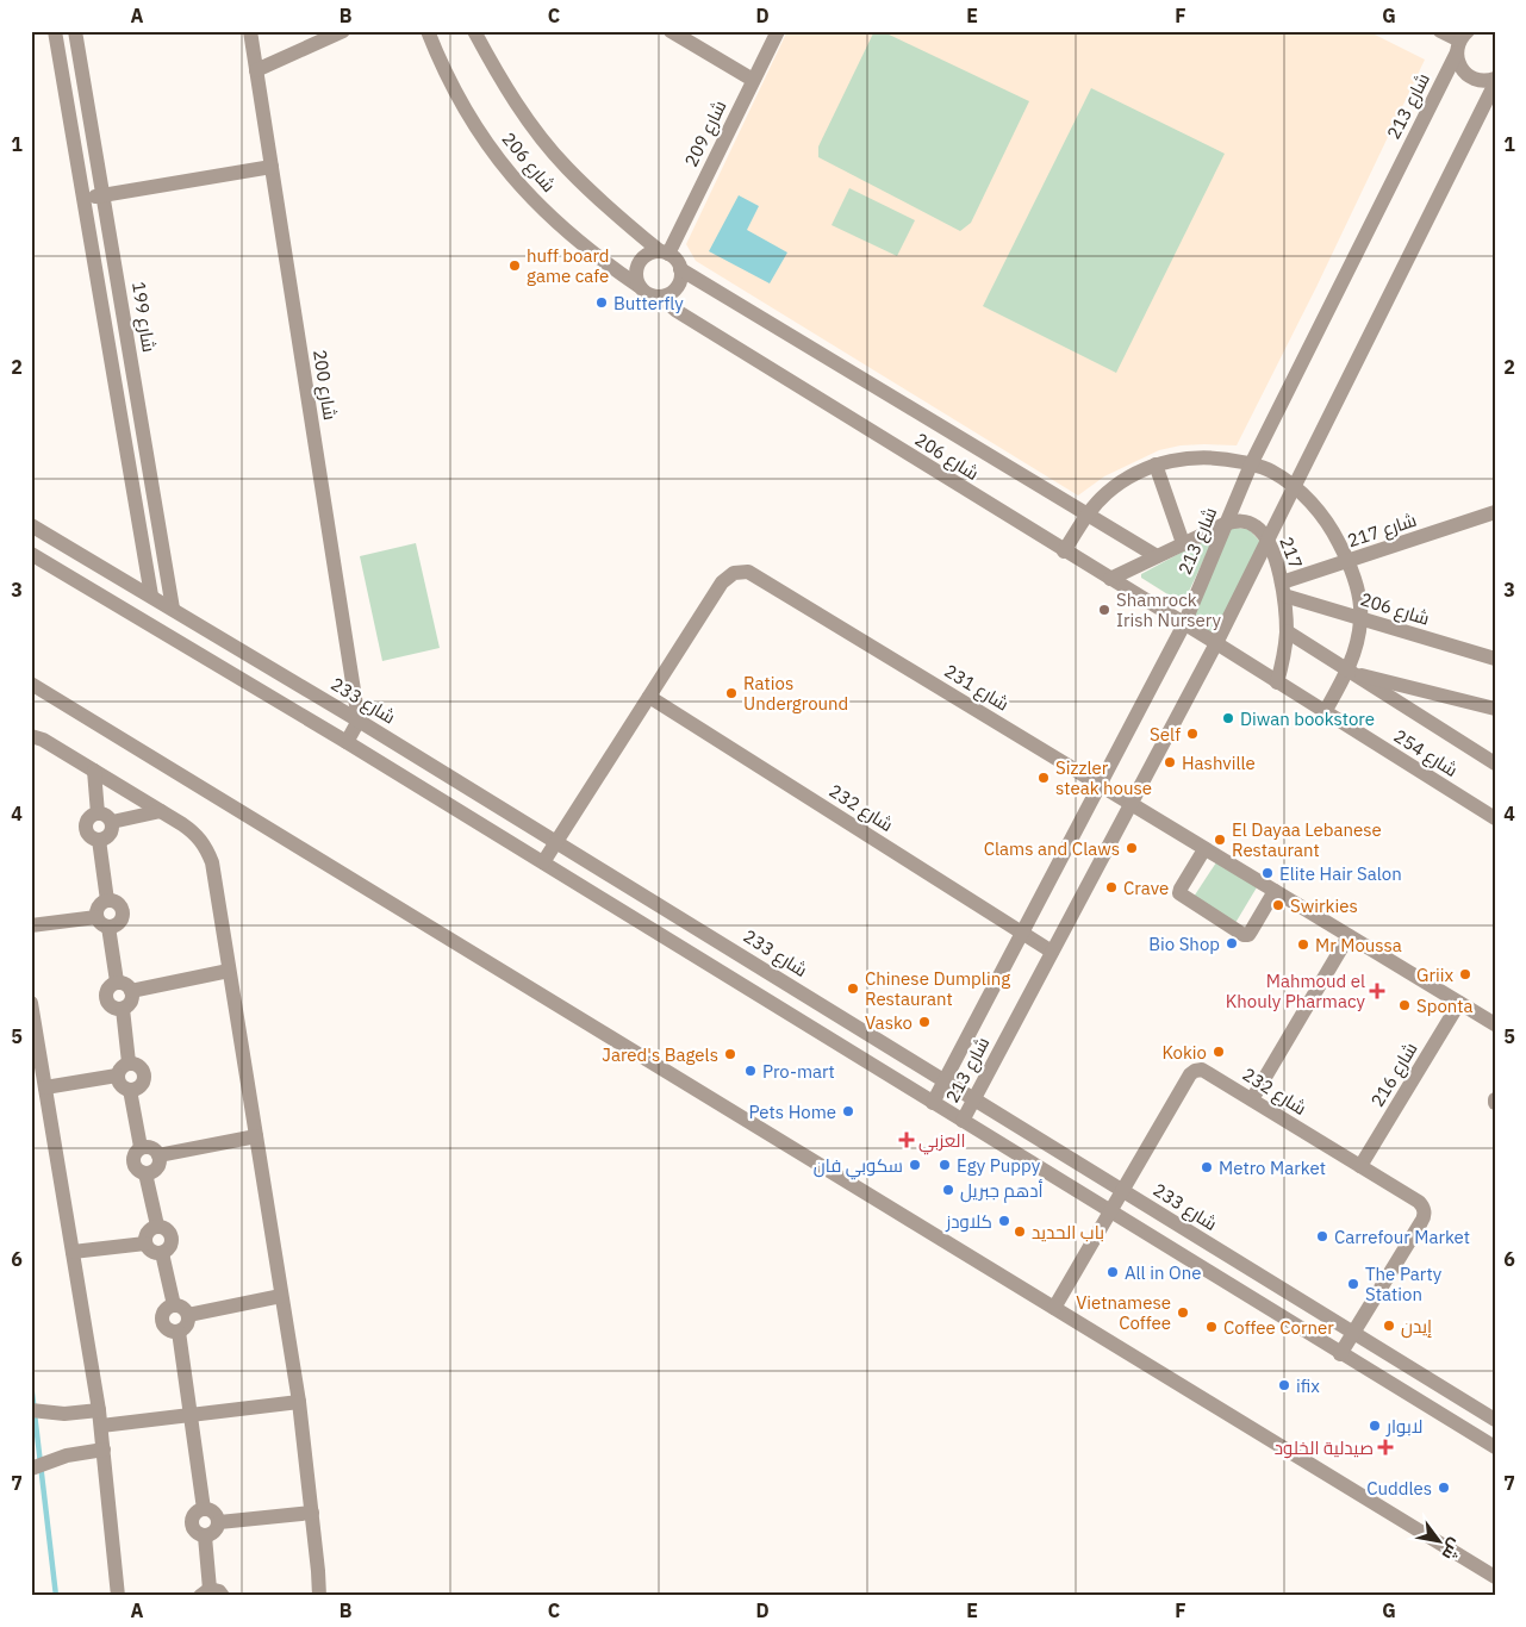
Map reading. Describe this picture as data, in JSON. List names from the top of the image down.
{
  "streets": {
    "street": [
      "شارع 213",
      "شارع 209",
      "شارع 206",
      "شارع 199",
      "شارع 200",
      "شارع 217",
      "217",
      "شارع 231",
      "شارع 233",
      "شارع 254",
      "شارع 232",
      "شارع 216"
    ]
  },
  "crossings": [
    ["شارع 213", "شارع 206"],
    ["شارع 213", "217"],
    ["شارع 213", "شارع 231"],
    ["شارع 213", "شارع 233"],
    ["شارع 213", "شارع 254"],
    ["شارع 213", "شارع 232"],
    ["شارع 209", "شارع 206"],
    ["شارع 206", "شارع 217"],
    ["شارع 206", "217"],
    ["شارع 206", "شارع 254"],
    ["شارع 199", "شارع 233"],
    ["شارع 200", "شارع 233"],
    ["شارع 217", "217"],
    ["217", "شارع 254"],
    ["شارع 231", "شارع 233"],
    ["شارع 231", "شارع 232"],
    ["شارع 231", "شارع 216"],
    ["شارع 233", "شارع 232"],
    ["شارع 232", "شارع 216"]
  ],
  "places": {
    "other": [
      "huff board game cafe",
      "Butterfly",
      "Shamrock Irish Nursery",
      "Ratios Underground",
      "Diwan bookstore",
      "Self",
      "Hashville",
      "Sizzler steak house",
      "El Dayaa Lebanese Restaurant",
      "Clams and Claws",
      "Elite Hair Salon",
      "Crave",
      "Swirkies",
      "Bio Shop",
      "Mr Moussa",
      "Griix",
      "Chinese Dumpling Restaurant",
      "Sponta",
      "Vasko",
      "Kokio",
      "Jared's Bagels",
      "Pro-mart",
      "Pets Home",
      "سكوبي فان",
      "Egy Puppy",
      "Metro Market",
      "أدهم جبريل",
      "كلاودز",
      "باب الحديد",
      "Carrefour Market",
      "All in One",
      "The Party Station",
      "Vietnamese Coffee",
      "إيدن",
      "Coffee Corner",
      "ifix",
      "لابوار",
      "Cuddles"
    ],
    "health": ["Mahmoud el Khouly Pharmacy", "العزبي", "صيدلية الخلود"]
  },
  "north": "bottom right",
  "grid": {
    "columns": [
      "A",
      "B",
      "C",
      "D",
      "E",
      "F",
      "G"
    ],
    "rows": [
      "1",
      "2",
      "3",
      "4",
      "5",
      "6",
      "7"
    ]
  }
}
